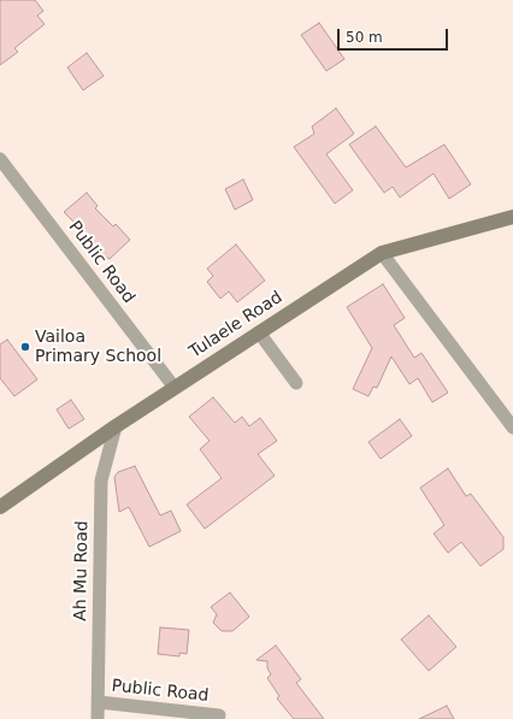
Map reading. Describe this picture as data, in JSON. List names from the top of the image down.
{
  "streets": {
    "street": ["Public Road", "Tulaele Road", "Ah Mu Road"]
  },
  "crossings": [
    ["Public Road", "Tulaele Road"],
    ["Public Road", "Ah Mu Road"],
    ["Tulaele Road", "Ah Mu Road"]
  ],
  "places": ["Vailoa Primary School"],
  "scale_bar": "50 m"
}
